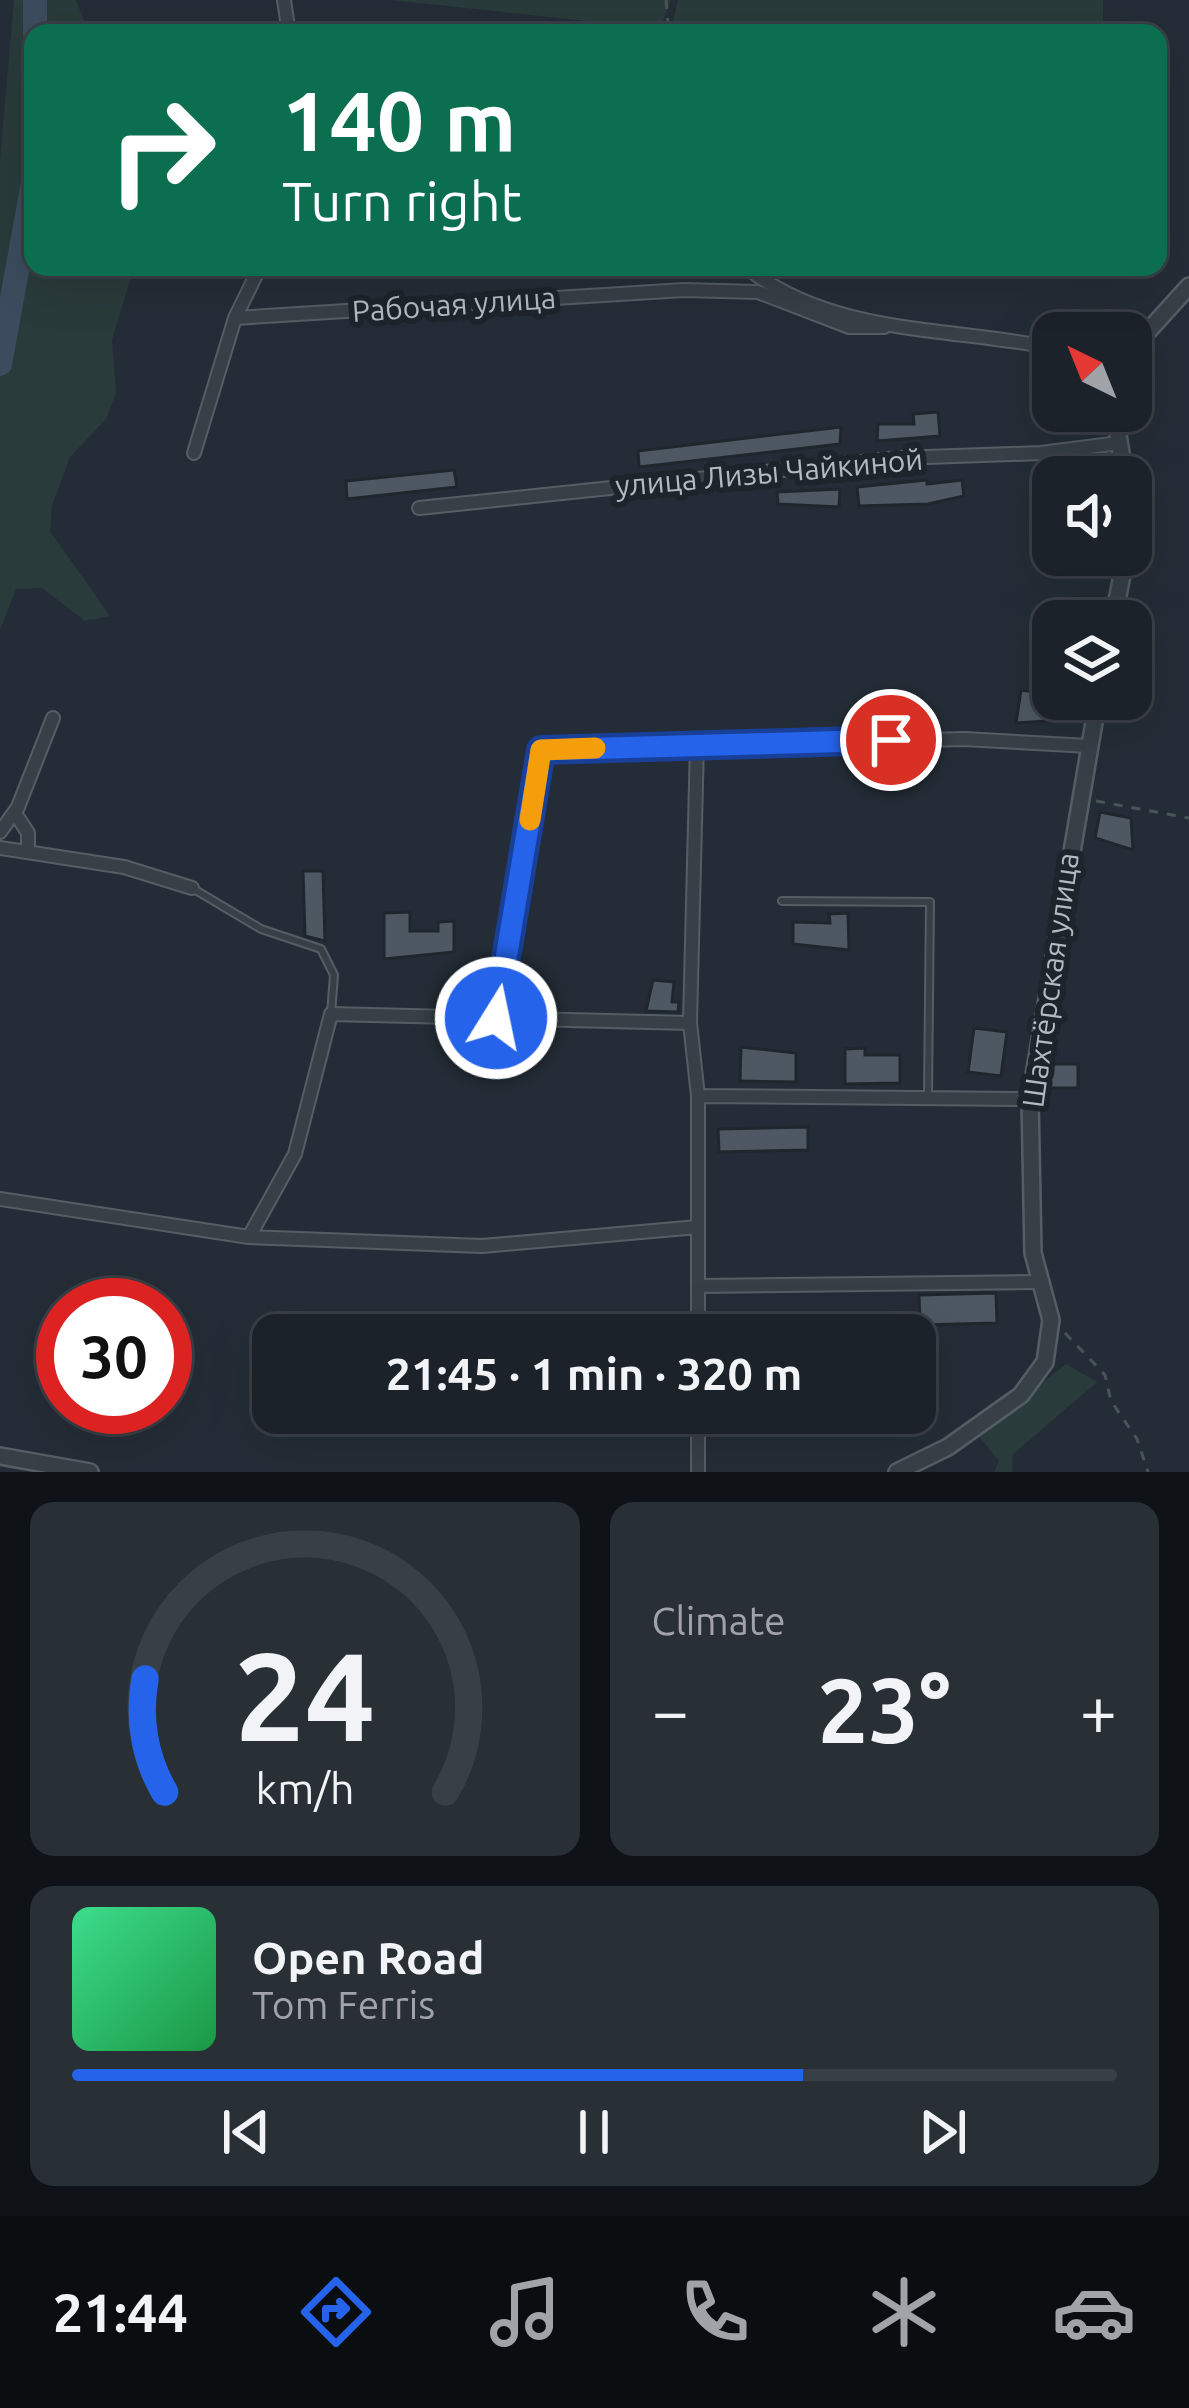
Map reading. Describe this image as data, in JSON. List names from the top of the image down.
{
  "streets": {
    "street": ["Рабочая улица", "улица Лизы Чайкиной", "Шахтёрская улица"]
  },
  "north": "top left",
  "page": {
    "turn": ["140 m", "Turn right"],
    "limit": "30",
    "trip": "21:45 · 1 min · 320 m",
    "tile": "Climate",
    "heat": ["−", "23°", "+"],
    "song": ["Open Road", "Tom Ferris"],
    "tabs": "21:44",
    "gauge": ["24", "km/h"]
  }
}
